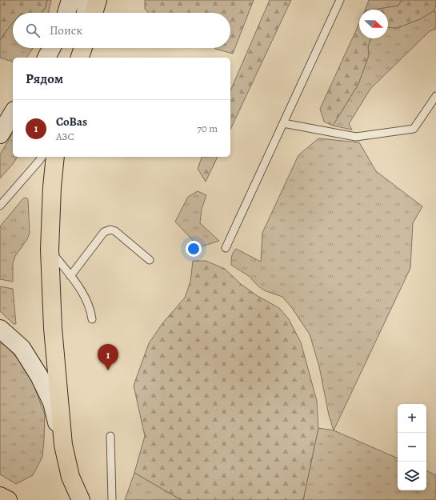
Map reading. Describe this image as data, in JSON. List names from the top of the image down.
{
  "north": "right",
  "page": {
    "search": "Поиск",
    "heading": "Рядом",
    "list": [
      {
        "mark": "1",
        "name": "CoBas",
        "note": "АЗС",
        "value": "70 m"
      }
    ],
    "pins": "1",
    "map_buttons": ["+", "−"]
  }
}
